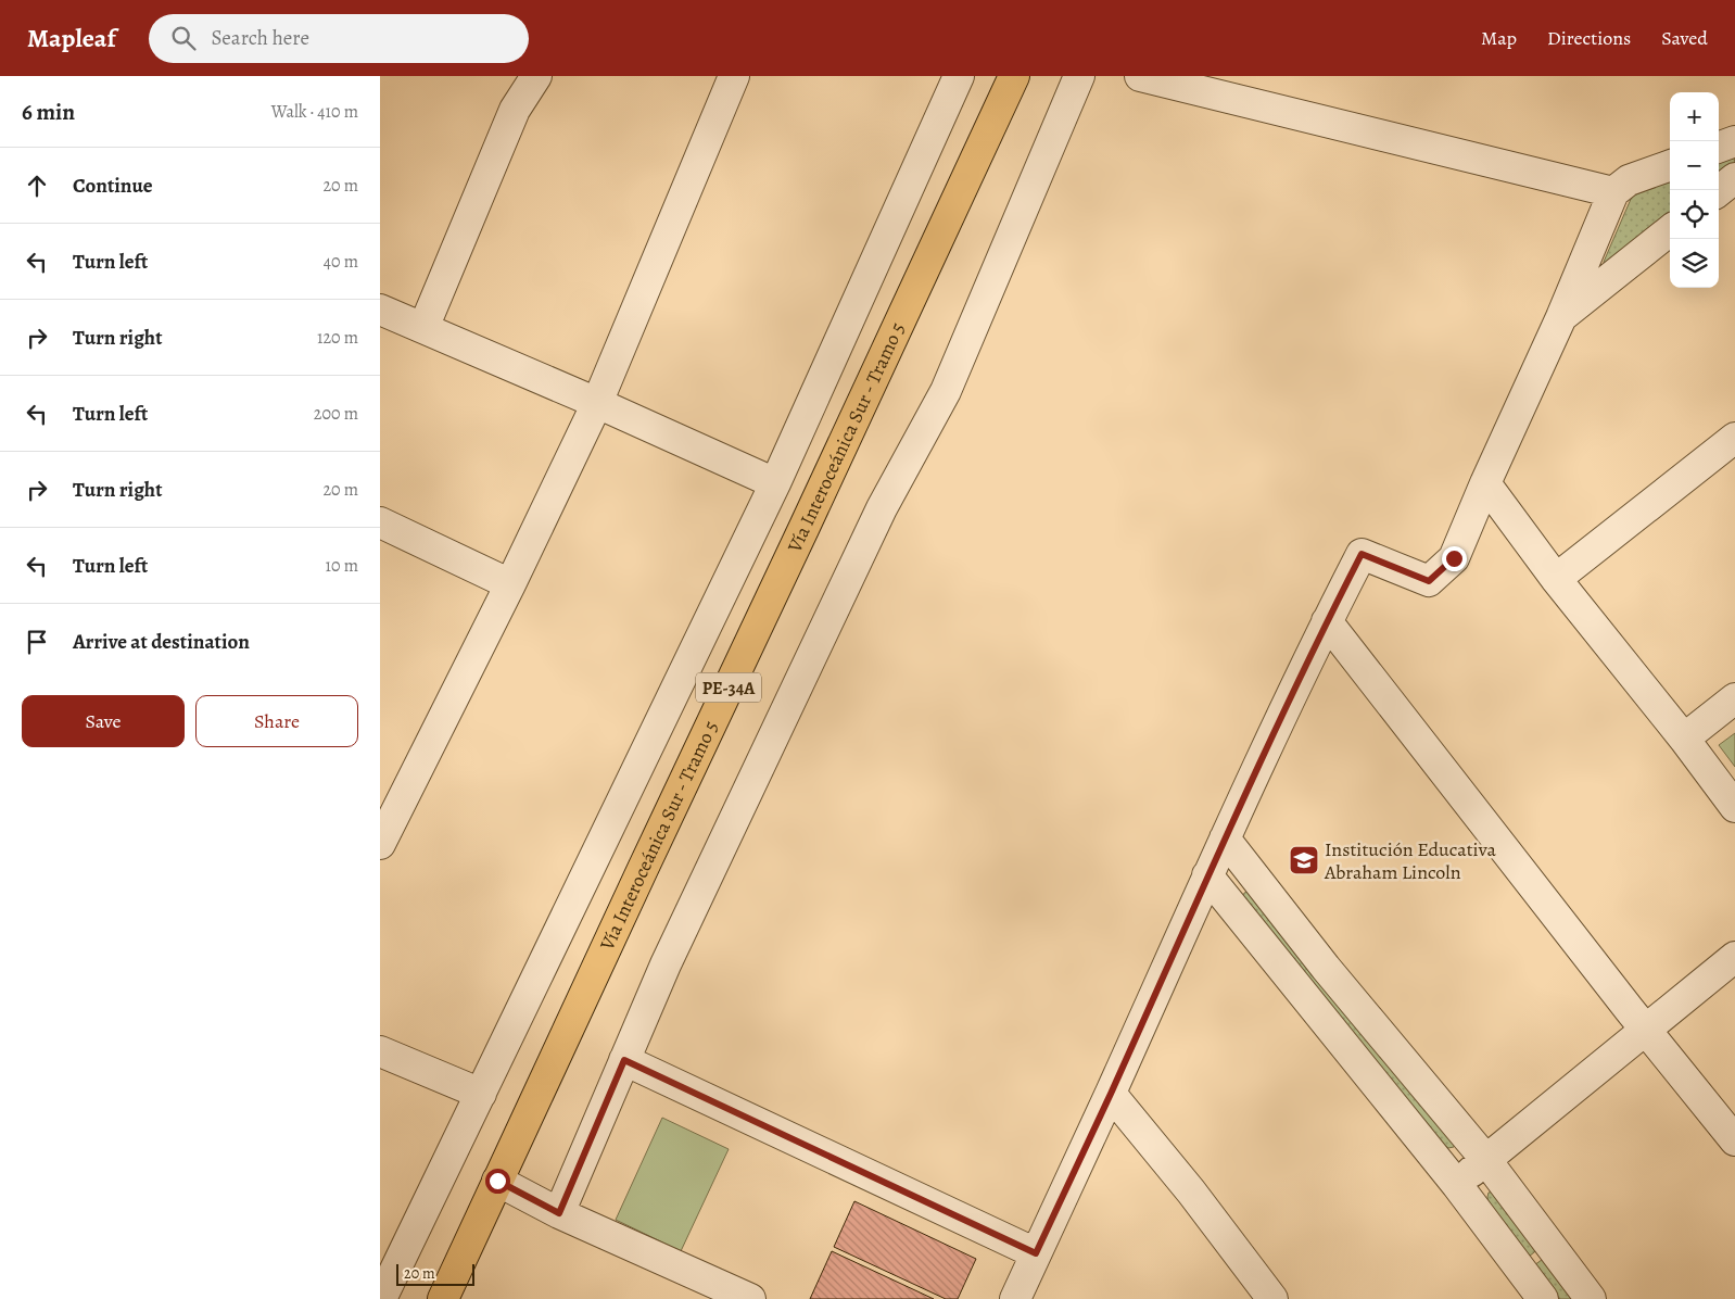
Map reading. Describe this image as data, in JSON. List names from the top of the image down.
{
  "streets": {
    "highway": ["Vía Interoceánica Sur - Tramo 5", "PE-34A"]
  },
  "places": {
    "school or university": ["Institución Educativa Abraham Lincoln"]
  },
  "scale_bar": "20 m",
  "page": {
    "header": "Mapleaf",
    "search": "Search here",
    "nav": ["Map", "Directions", "Saved"],
    "heading": ["6 min", "Walk · 410 m"],
    "map_buttons": ["+", "−"],
    "list": [
      ["Continue", "20 m"],
      ["Turn left", "40 m"],
      ["Turn right", "120 m"],
      ["Turn left", "200 m"],
      ["Turn right", "20 m"],
      ["Turn left", "10 m"],
      "Arrive at destination"
    ],
    "buttons": ["Save", "Share"],
    "scale": "20 m"
  }
}
